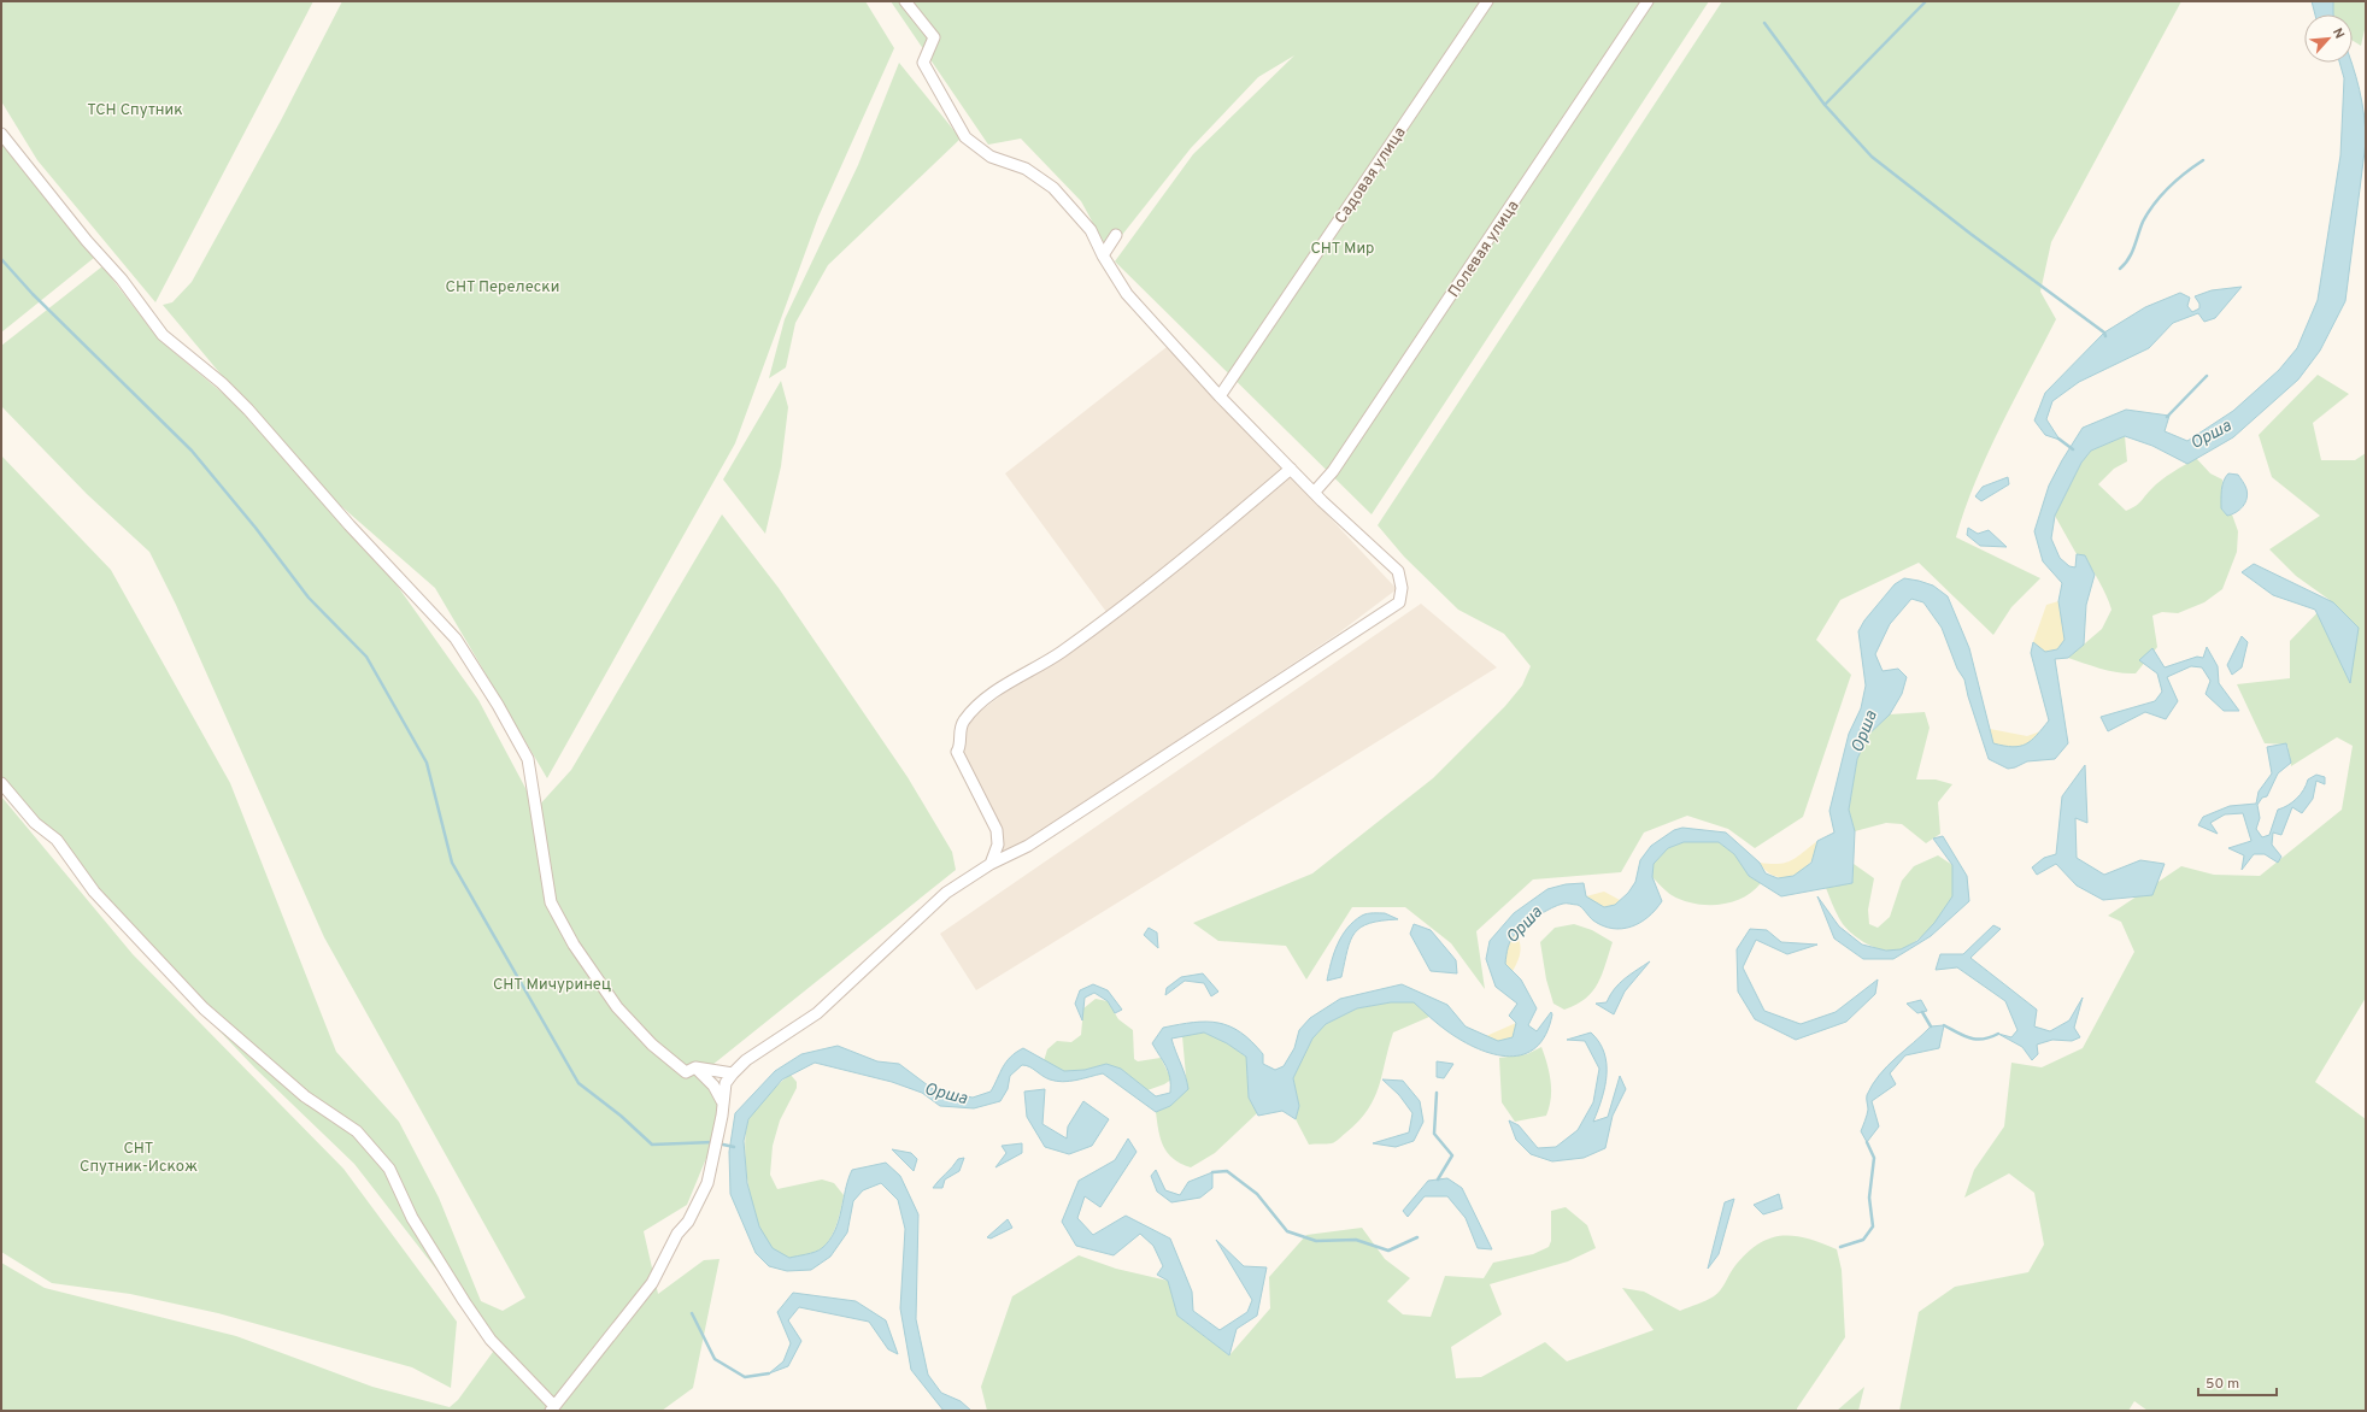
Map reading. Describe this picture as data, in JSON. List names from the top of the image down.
{
  "streets": {
    "street": ["Садовая улица", "Полевая улица"]
  },
  "water": ["Орша"],
  "parks": [
    "ТСН Спутник",
    "СНТ Мир",
    "СНТ Перелески",
    "СНТ Мичуринец",
    "СНТ Спутник-Искож"
  ],
  "scale_bar": "50 m",
  "north": "top right"
}
